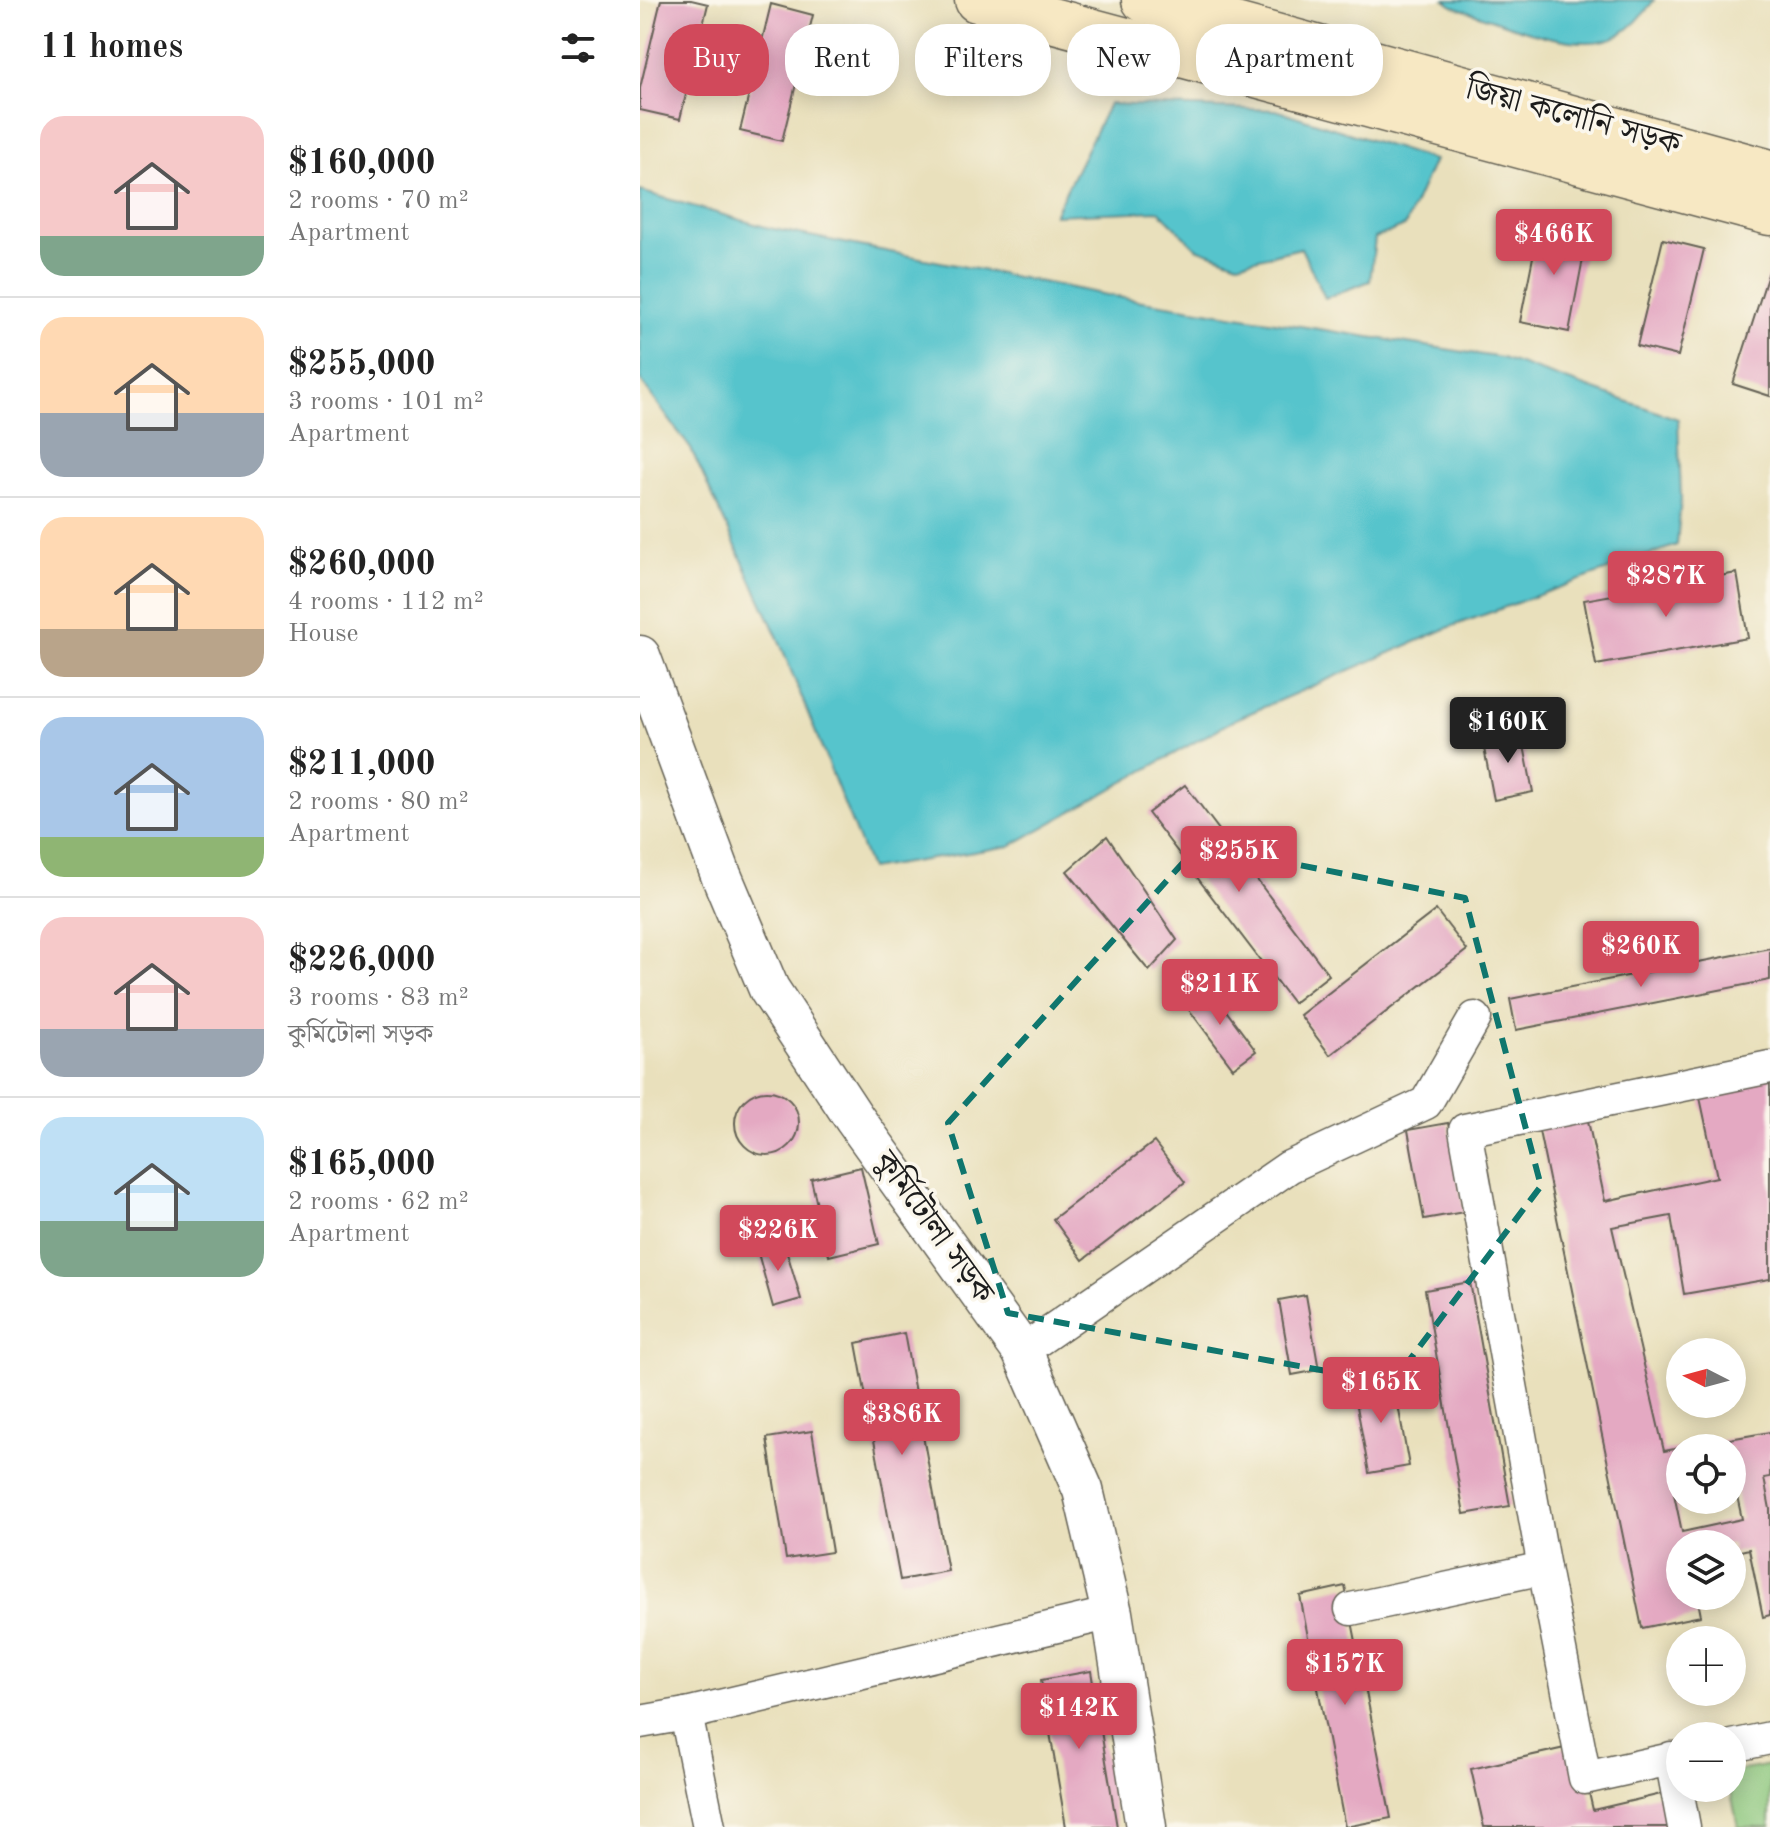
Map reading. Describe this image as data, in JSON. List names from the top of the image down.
{
  "streets": {
    "main road": ["জিয়া কলোনি সড়ক"],
    "street": ["কুর্মিটোলা সড়ক"]
  },
  "north": "left",
  "page": {
    "heading": "11 homes",
    "chip": [
      "Buy",
      "Rent",
      "Filters",
      "New",
      "Apartment"
    ],
    "list": [
      {
        "name": "$160,000",
        "note": "2 rooms · 70 m² · Apartment"
      },
      {
        "name": "$255,000",
        "note": "3 rooms · 101 m² · Apartment"
      },
      {
        "name": "$260,000",
        "note": "4 rooms · 112 m² · House"
      },
      {
        "name": "$211,000",
        "note": "2 rooms · 80 m² · Apartment"
      },
      {
        "name": "$226,000",
        "note": "3 rooms · 83 m² · কুর্মিটোলা সড়ক"
      },
      {
        "name": "$165,000",
        "note": "2 rooms · 62 m² · Apartment"
      }
    ],
    "price": [
      "$466K",
      "$287K",
      "$160K",
      "$255K",
      "$260K",
      "$211K",
      "$226K",
      "$165K",
      "$386K",
      "$157K",
      "$142K"
    ],
    "map_buttons": ["+", "−"]
  }
}
